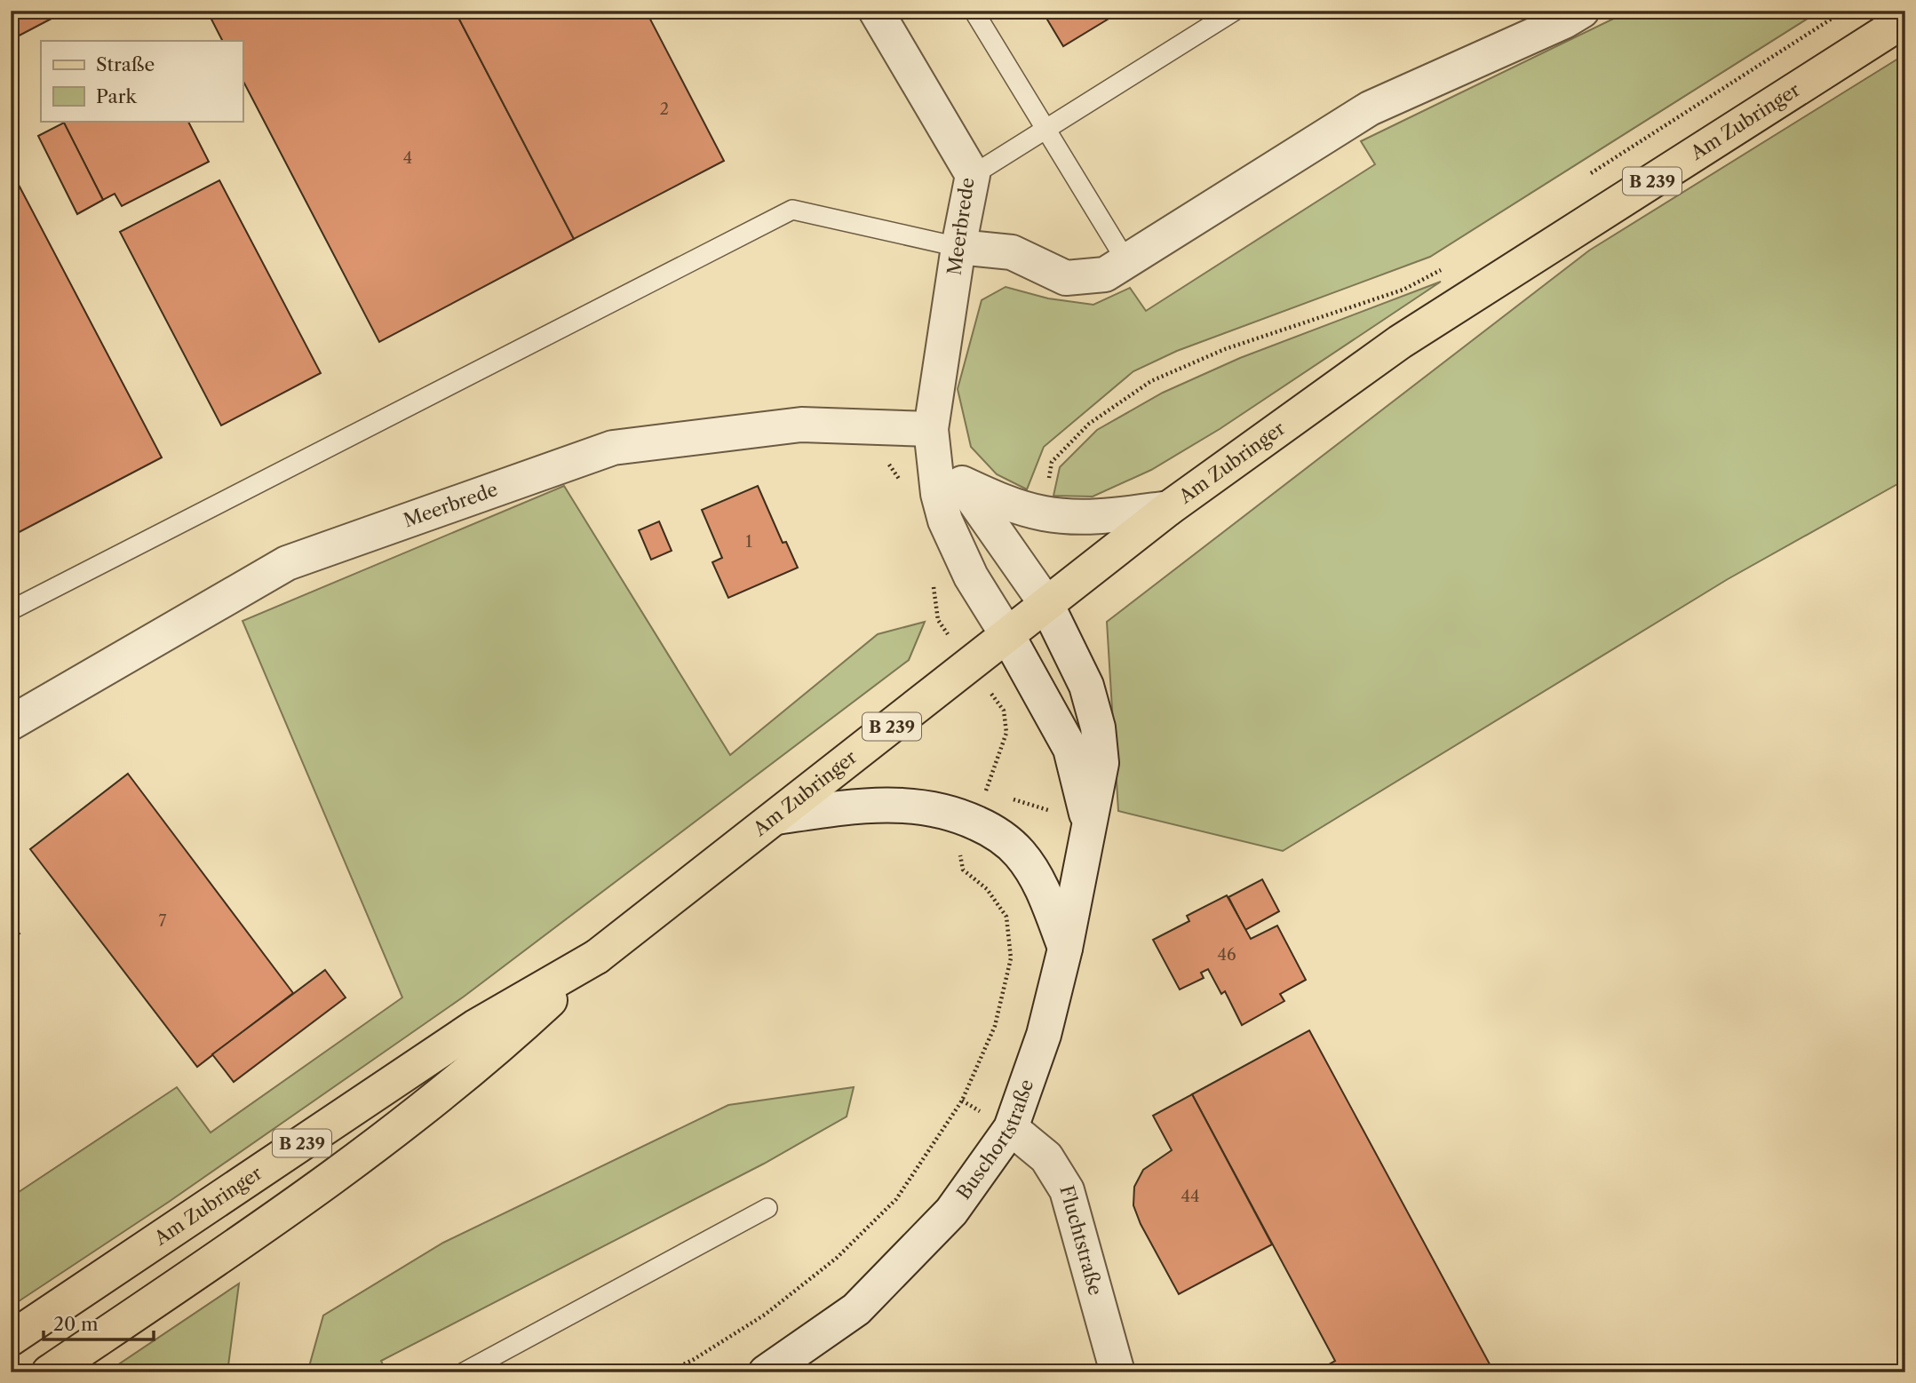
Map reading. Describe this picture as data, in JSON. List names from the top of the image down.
{
  "streets": {
    "main road": ["Am Zubringer", "B 239"],
    "street": ["Meerbrede", "Buschortstraße", "Fluchtstraße"]
  },
  "crossings": [
    ["Am Zubringer", "Meerbrede"],
    ["Am Zubringer", "Buschortstraße"],
    ["Meerbrede", "Buschortstraße"],
    ["Buschortstraße", "Fluchtstraße"]
  ],
  "house_numbers": [
    "2",
    "4",
    "1",
    "7",
    "46",
    "44"
  ],
  "legend": ["Straße", "Park"],
  "scale_bar": "20 m"
}
